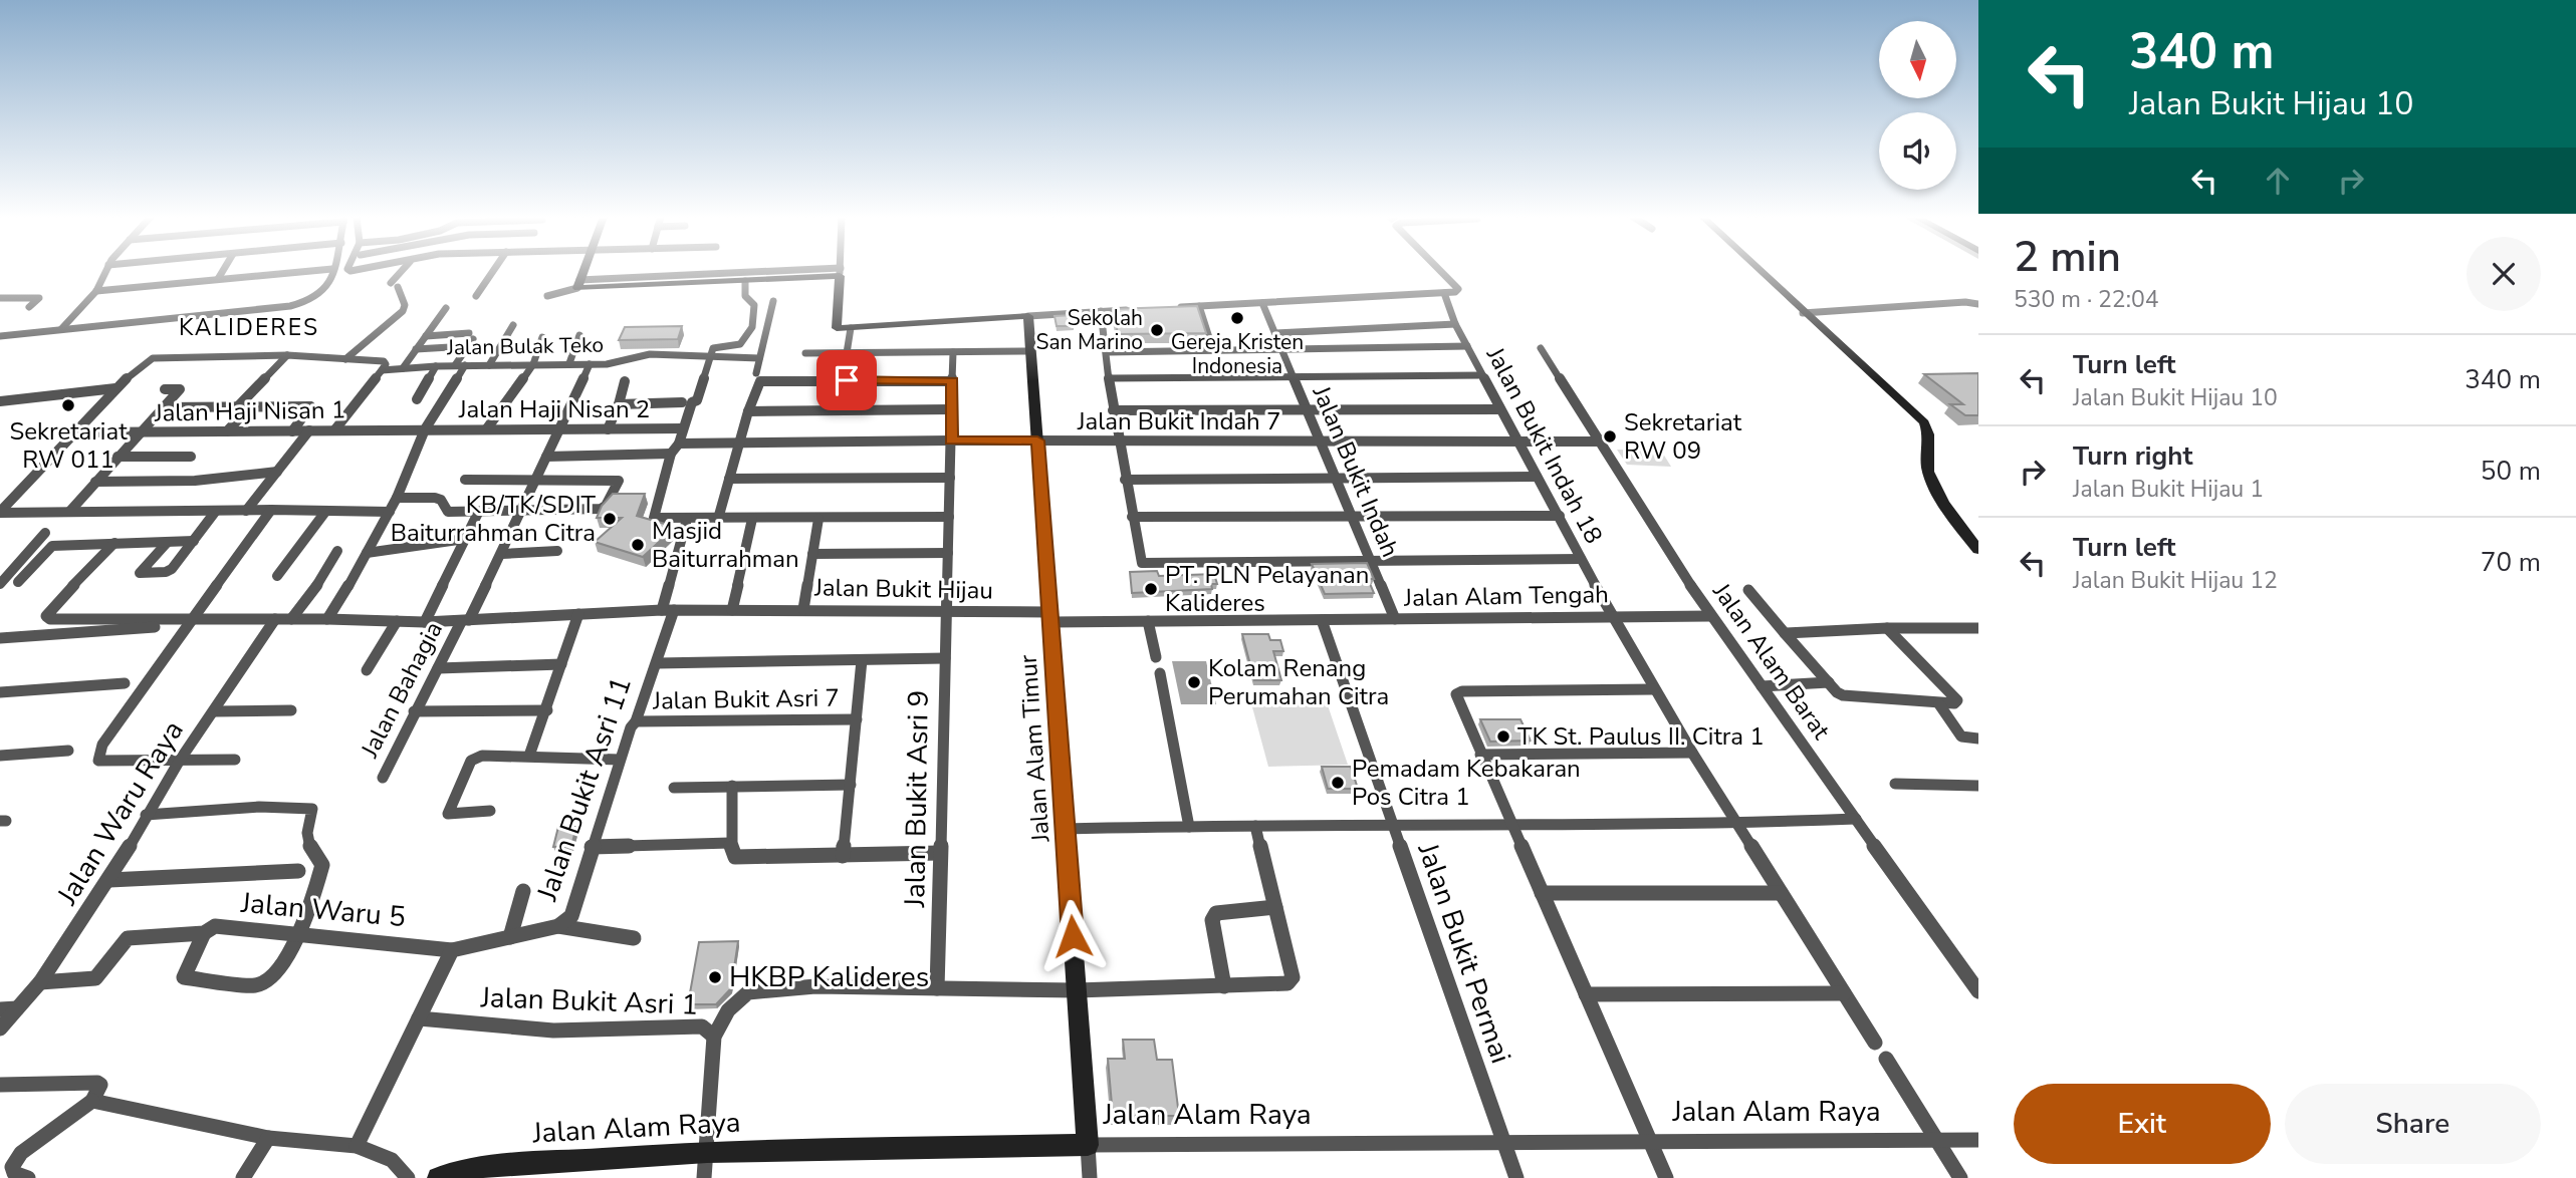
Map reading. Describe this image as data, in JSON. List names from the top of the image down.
{
  "streets": {
    "street": [
      "Jalan Bulak Teko",
      "Jalan Haji Nisan 2",
      "Jalan Haji Nisan 1",
      "Jalan Bukit Indah 7",
      "Jalan Bukit Indah 18",
      "Jalan Bukit Indah",
      "Jalan Bukit Hijau",
      "Jalan Alam Tengah",
      "Jalan Alam Barat",
      "Jalan Bahagia",
      "Jalan Bukit Asri 7",
      "Jalan Alam Timur",
      "Jalan Bukit Asri 11",
      "Jalan Bukit Asri 9",
      "Jalan Waru Raya",
      "Jalan Waru 5",
      "Jalan Bukit Permai",
      "Jalan Bukit Asri 1",
      "Jalan Alam Raya"
    ]
  },
  "crossings": [
    ["Jalan Bulak Teko", "Jalan Bahagia"],
    ["Jalan Haji Nisan 2", "Jalan Haji Nisan 1"],
    ["Jalan Haji Nisan 2", "Jalan Bahagia"],
    ["Jalan Bukit Indah 7", "Jalan Bukit Indah 18"],
    ["Jalan Bukit Indah 7", "Jalan Bukit Indah"],
    ["Jalan Bukit Indah 7", "Jalan Alam Barat"],
    ["Jalan Bukit Indah 7", "Jalan Alam Timur"],
    ["Jalan Bukit Indah 7", "Jalan Bukit Asri 9"],
    ["Jalan Bukit Indah 18", "Jalan Alam Tengah"],
    ["Jalan Bukit Indah", "Jalan Alam Tengah"],
    ["Jalan Bukit Hijau", "Jalan Alam Tengah"],
    ["Jalan Bukit Hijau", "Jalan Alam Timur"],
    ["Jalan Bukit Hijau", "Jalan Bukit Asri 11"],
    ["Jalan Bukit Hijau", "Jalan Bukit Asri 9"],
    ["Jalan Alam Tengah", "Jalan Alam Barat"],
    ["Jalan Alam Tengah", "Jalan Alam Timur"],
    ["Jalan Alam Tengah", "Jalan Bukit Permai"],
    ["Jalan Bukit Asri 7", "Jalan Bukit Asri 11"],
    ["Jalan Alam Timur", "Jalan Alam Raya"],
    ["Jalan Bukit Asri 11", "Jalan Waru 5"],
    ["Jalan Waru Raya", "Jalan Waru 5"],
    ["Jalan Bukit Permai", "Jalan Alam Raya"]
  ],
  "districts": ["KALIDERES"],
  "places": [
    "Gereja Kristen Indonesia",
    "Sekolah San Marino",
    "Sekretariat RW 011",
    "Sekretariat RW 09",
    "KB/TK/SDIT Baiturrahman Citra",
    "Masjid Baiturrahman",
    "PT. PLN Pelayanan Kalideres",
    "Kolam Renang Perumahan Citra",
    "TK St. Paulus II. Citra 1",
    "Pemadam Kebakaran Pos Citra 1",
    "HKBP Kalideres"
  ],
  "north": "bottom",
  "page": {
    "turn": ["340 m", "Jalan Bukit Hijau 10"],
    "heading": ["2 min", "530 m · 22:04"],
    "list": [
      {
        "name": "Turn left",
        "note": "Jalan Bukit Hijau 10",
        "value": "340 m"
      },
      {
        "name": "Turn right",
        "note": "Jalan Bukit Hijau 1",
        "value": "50 m"
      },
      {
        "name": "Turn left",
        "note": "Jalan Bukit Hijau 12",
        "value": "70 m"
      }
    ],
    "buttons": ["Exit", "Share"]
  }
}
